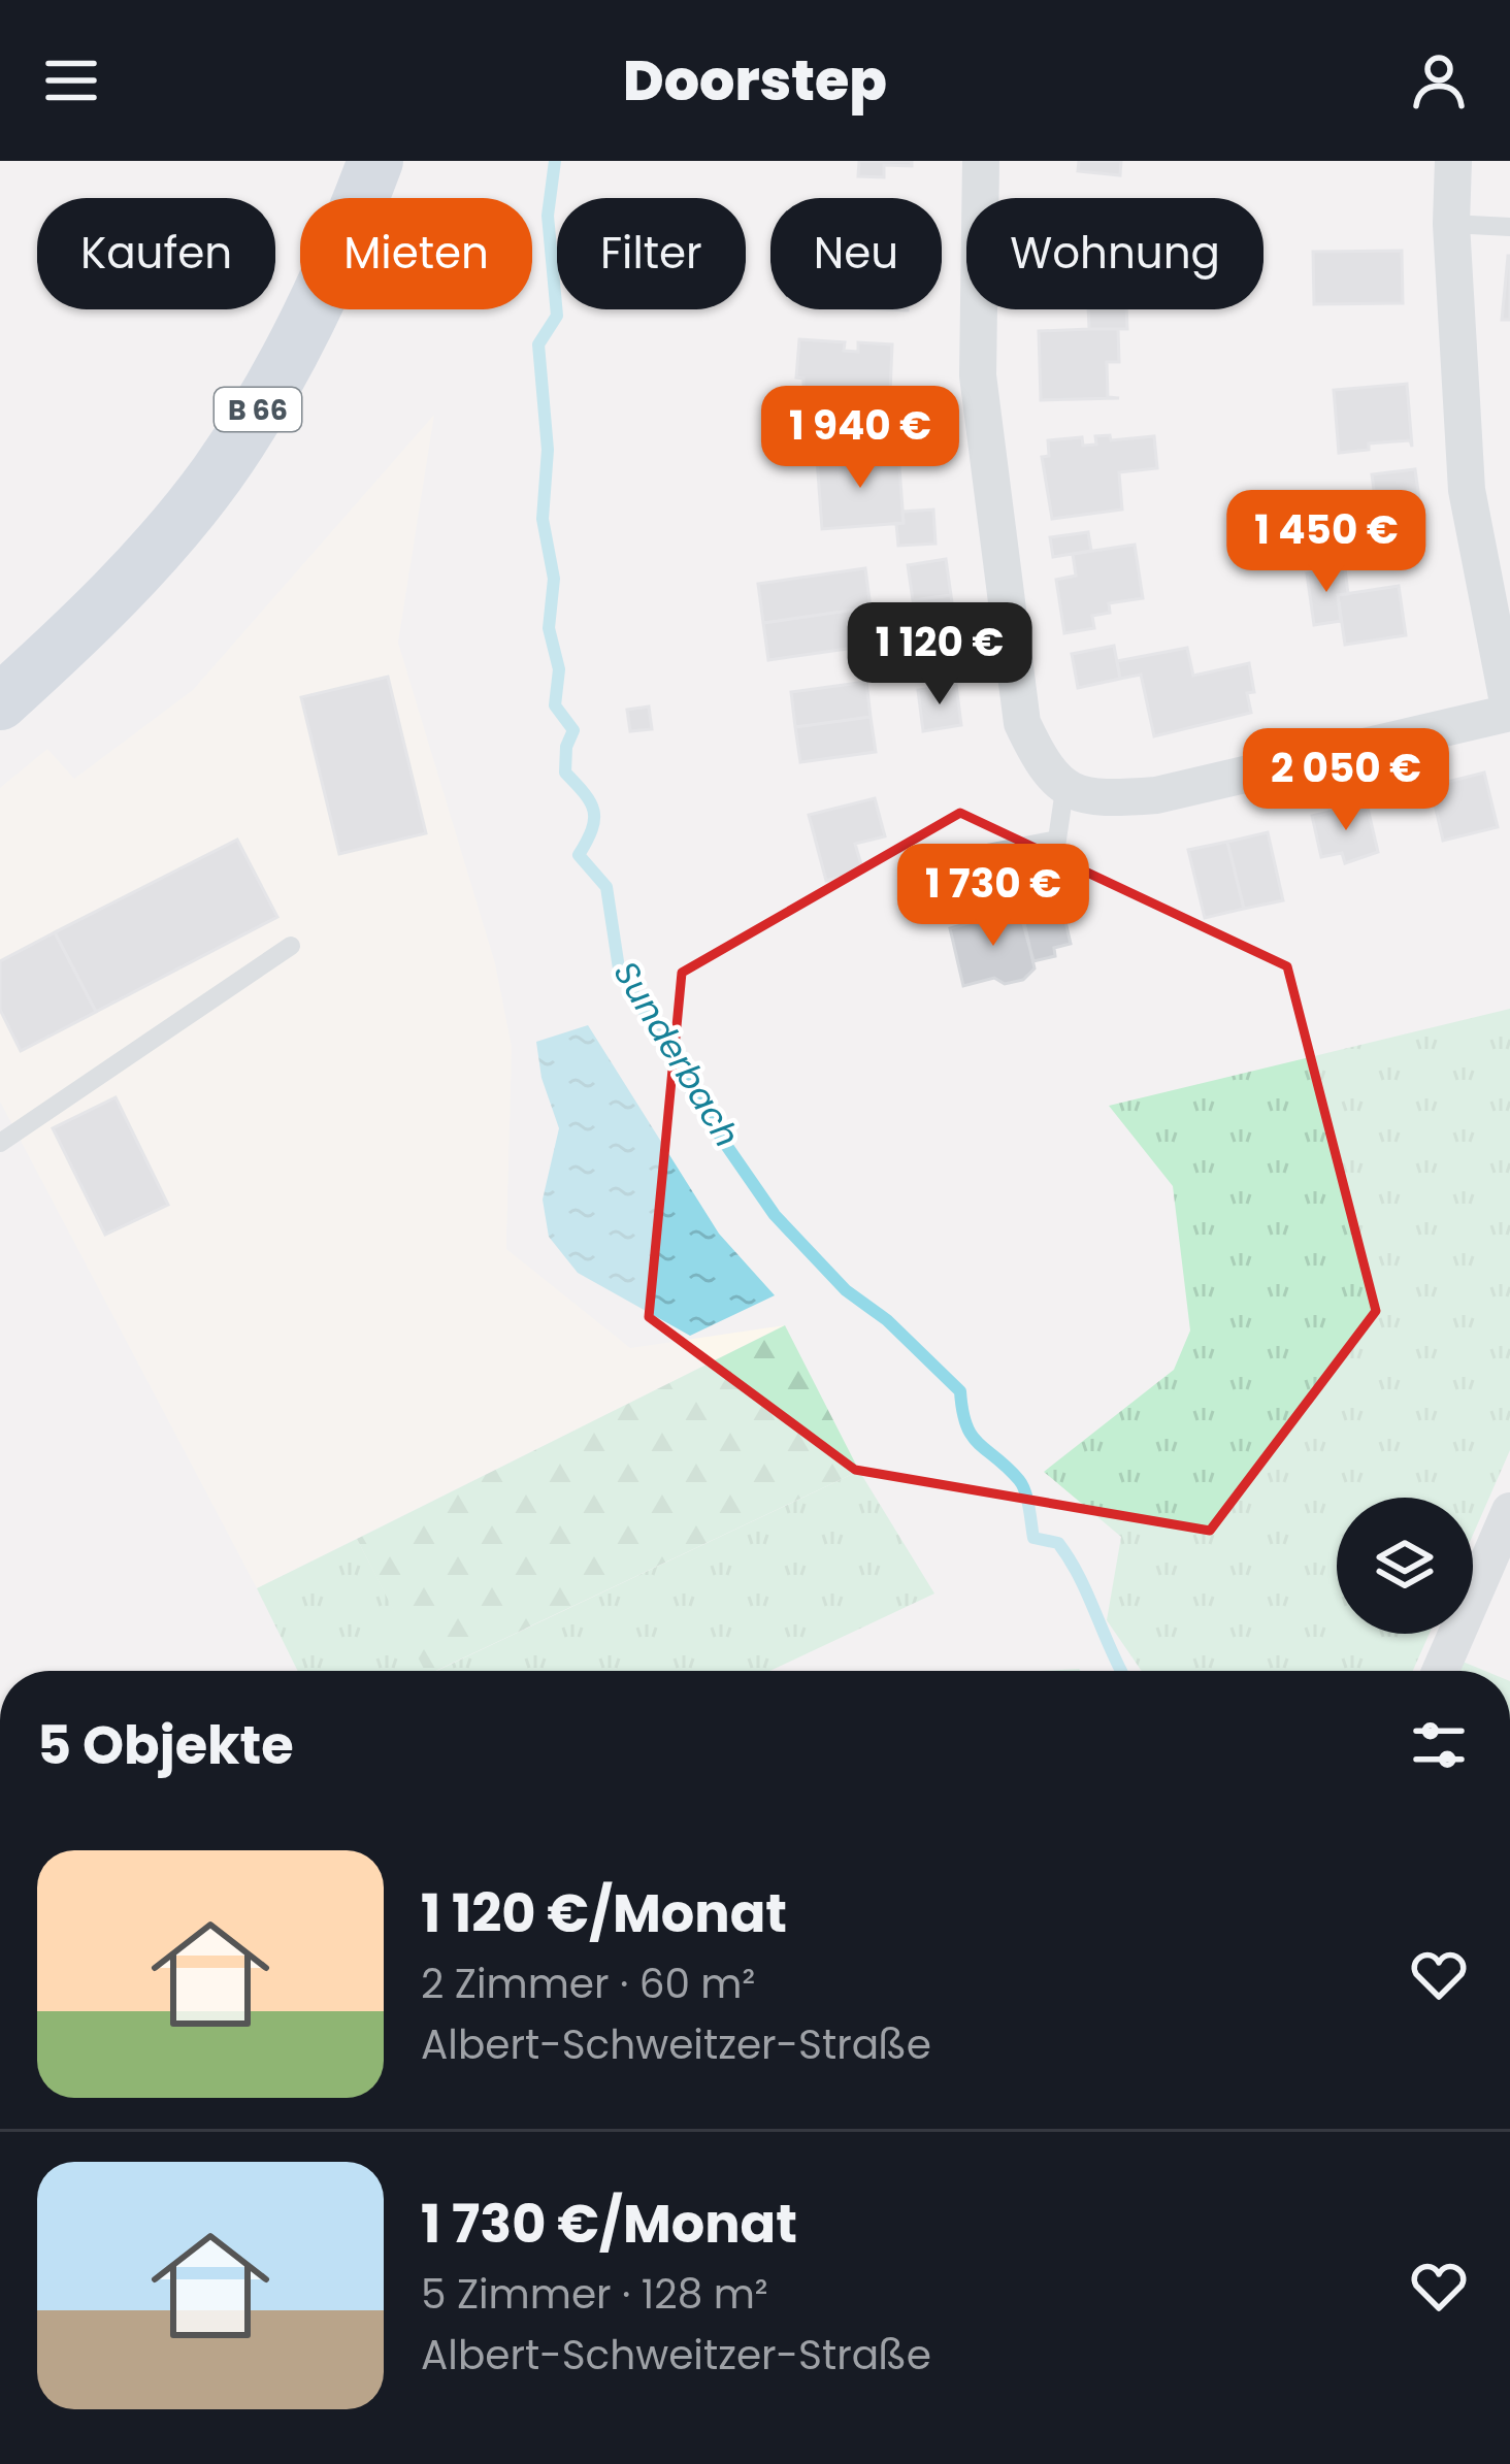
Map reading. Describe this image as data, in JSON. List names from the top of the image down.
{
  "streets": {
    "main road": ["B 66"]
  },
  "water": ["Sunderbach"],
  "page": {
    "header": "Doorstep",
    "chip": [
      "Kaufen",
      "Mieten",
      "Filter",
      "Neu",
      "Wohnung"
    ],
    "price": [
      "1 940 €",
      "1 450 €",
      "1 120 €",
      "2 050 €",
      "1 730 €"
    ],
    "heading": "5 Objekte",
    "list": [
      {
        "name": "1 120 €/Monat",
        "note": "2 Zimmer · 60 m² · Albert-Schweitzer-Straße"
      },
      {
        "name": "1 730 €/Monat",
        "note": "5 Zimmer · 128 m² · Albert-Schweitzer-Straße"
      }
    ]
  }
}
